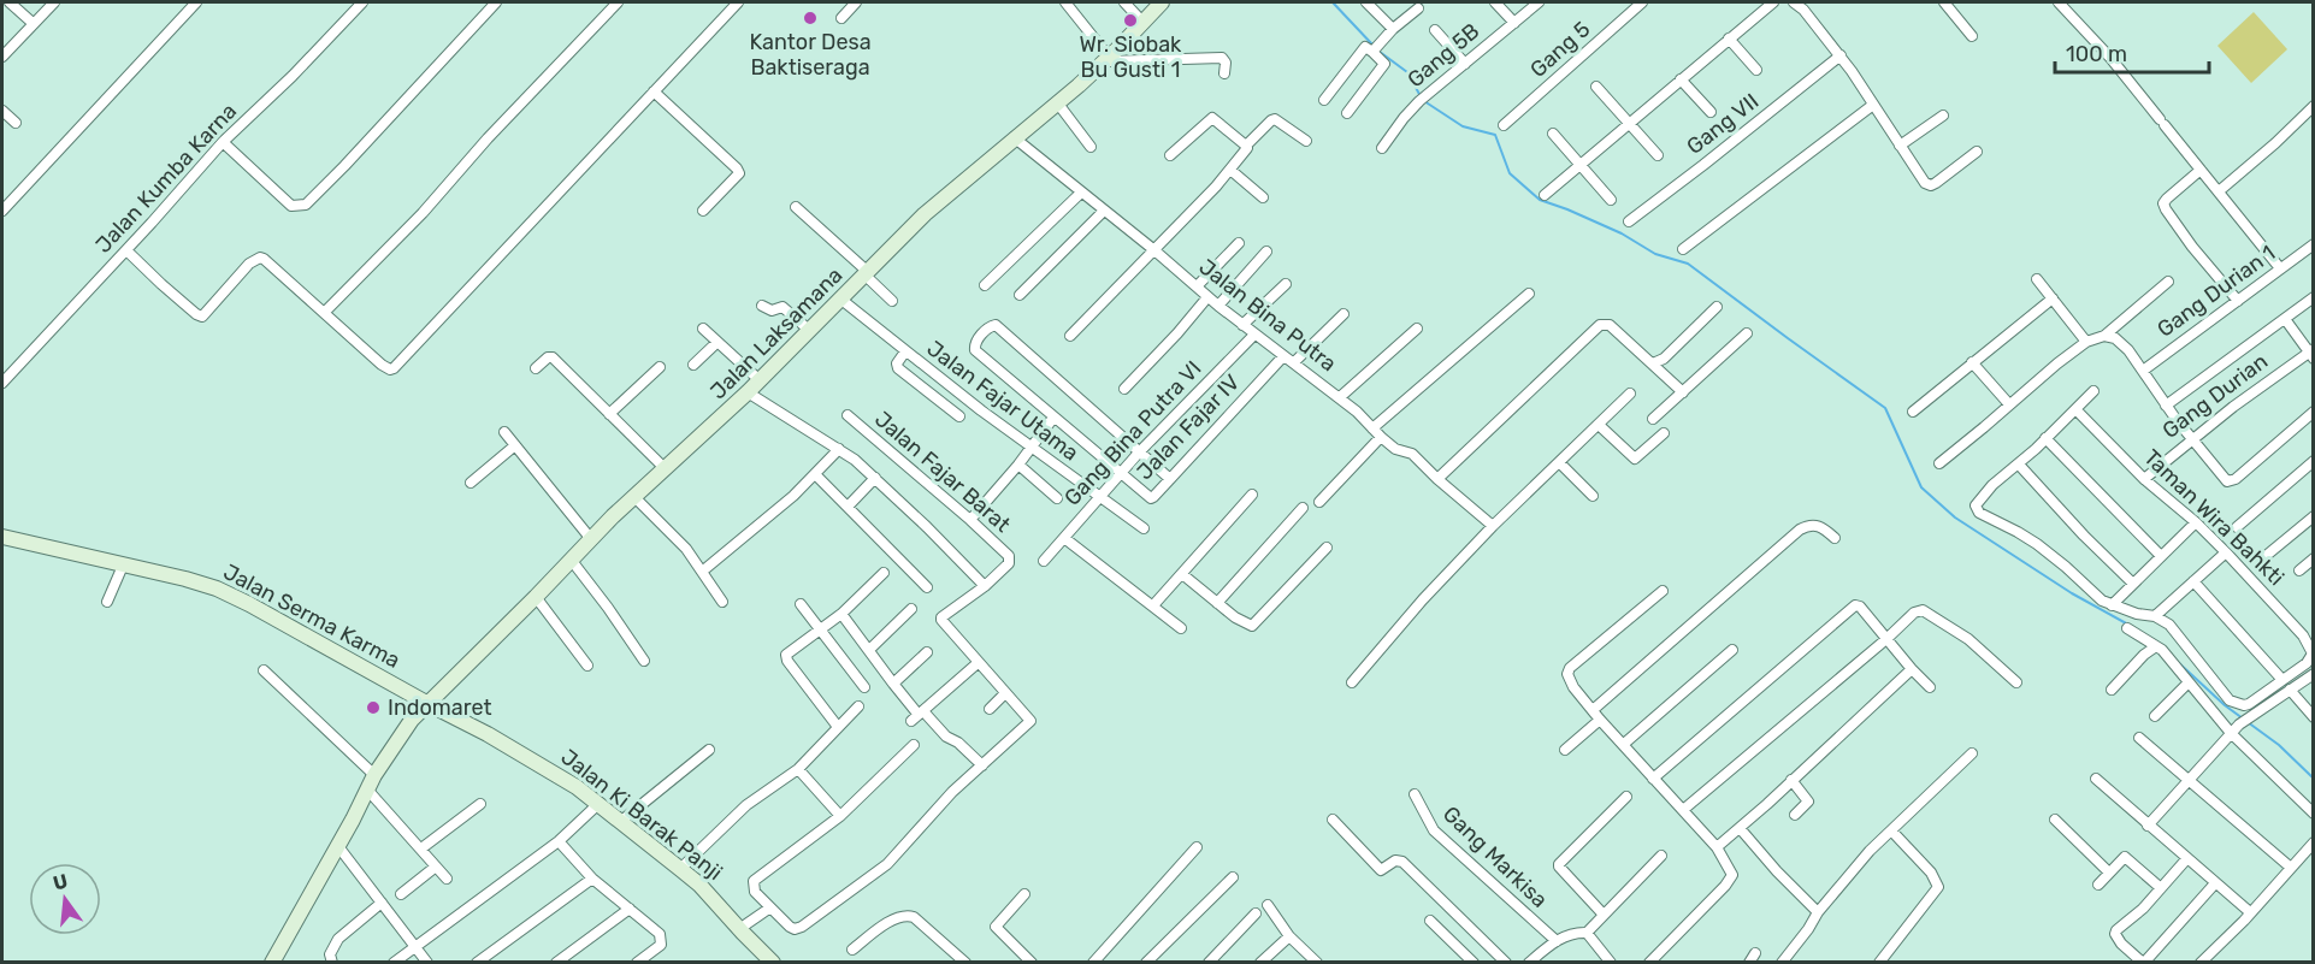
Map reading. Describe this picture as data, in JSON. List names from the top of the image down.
{
  "streets": {
    "main road": ["Jalan Laksamana", "Jalan Serma Karma", "Jalan Ki Barak Panji"],
    "street": [
      "Gang 5",
      "Gang 5B",
      "Gang VII",
      "Jalan Kumba Karna",
      "Gang Durian 1",
      "Jalan Bina Putra",
      "Gang Durian",
      "Jalan Fajar Utama",
      "Jalan Fajar IV",
      "Gang Bina Putra VI",
      "Jalan Fajar Barat",
      "Taman Wira Bahkti",
      "Gang Markisa"
    ]
  },
  "crossings": [
    ["Jalan Bina Putra", "Jalan Laksamana"],
    ["Jalan Bina Putra", "Jalan Fajar IV"],
    ["Jalan Bina Putra", "Gang Bina Putra VI"],
    ["Jalan Laksamana", "Jalan Fajar Utama"],
    ["Jalan Laksamana", "Jalan Serma Karma"],
    ["Jalan Laksamana", "Jalan Ki Barak Panji"],
    ["Gang Durian", "Taman Wira Bahkti"],
    ["Jalan Fajar Utama", "Gang Bina Putra VI"],
    ["Jalan Fajar IV", "Gang Bina Putra VI"],
    ["Jalan Serma Karma", "Jalan Ki Barak Panji"]
  ],
  "places": ["Kantor Desa Baktiseraga", "Wr. Siobak Bu Gusti 1", "Indomaret"],
  "scale_bar": "100 m",
  "north": "top"
}
